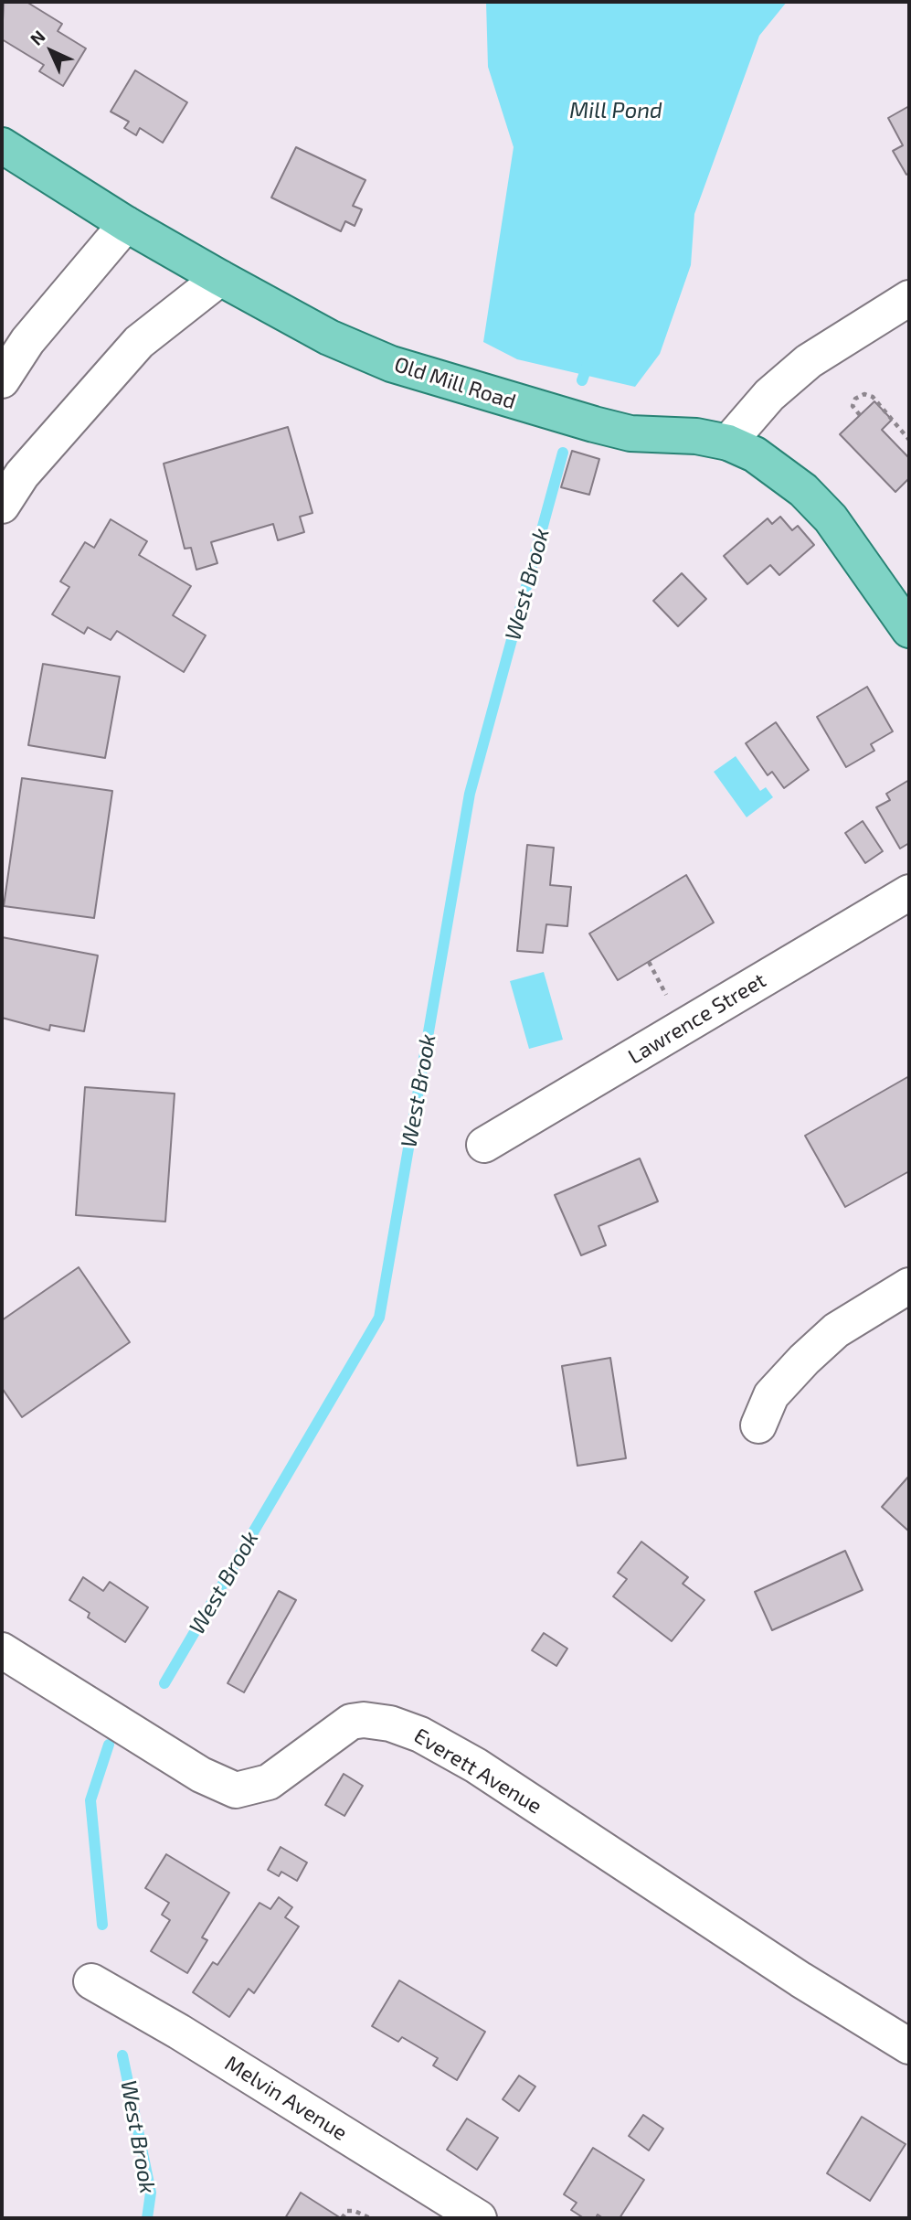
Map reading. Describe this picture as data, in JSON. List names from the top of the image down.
{
  "streets": {
    "main road": ["Old Mill Road"],
    "street": ["Lawrence Street", "Everett Avenue", "Melvin Avenue"]
  },
  "water": ["Mill Pond", "West Brook"],
  "north": "top left"
}
